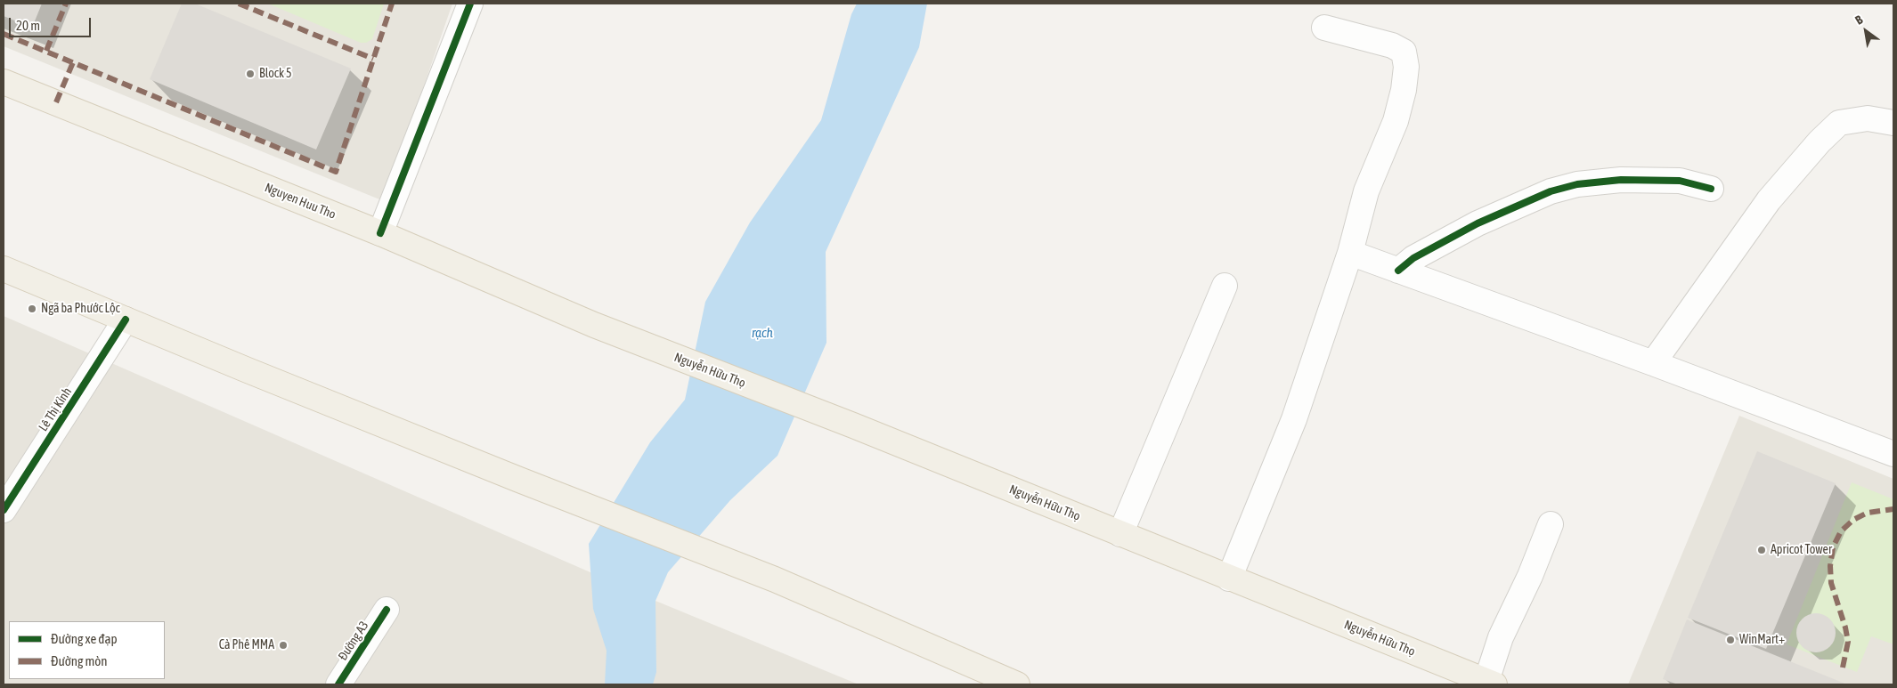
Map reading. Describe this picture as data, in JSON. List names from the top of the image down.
{
  "streets": {
    "main road": ["Nguyen Huu Tho", "Nguyễn Hữu Thọ"],
    "street": ["Lê Thị Kỉnh", "Đường A3"]
  },
  "crossings": [
    ["Nguyen Huu Tho", "Nguyễn Hữu Thọ"]
  ],
  "water": ["rạch"],
  "places": [
    "Block 5",
    "Ngã ba Phước Lộc",
    "Apricot Tower",
    "WinMart+",
    "Cà Phê MMA"
  ],
  "legend": ["Đường xe đạp", "Đường mòn"],
  "scale_bar": "20 m",
  "north": "top left"
}
